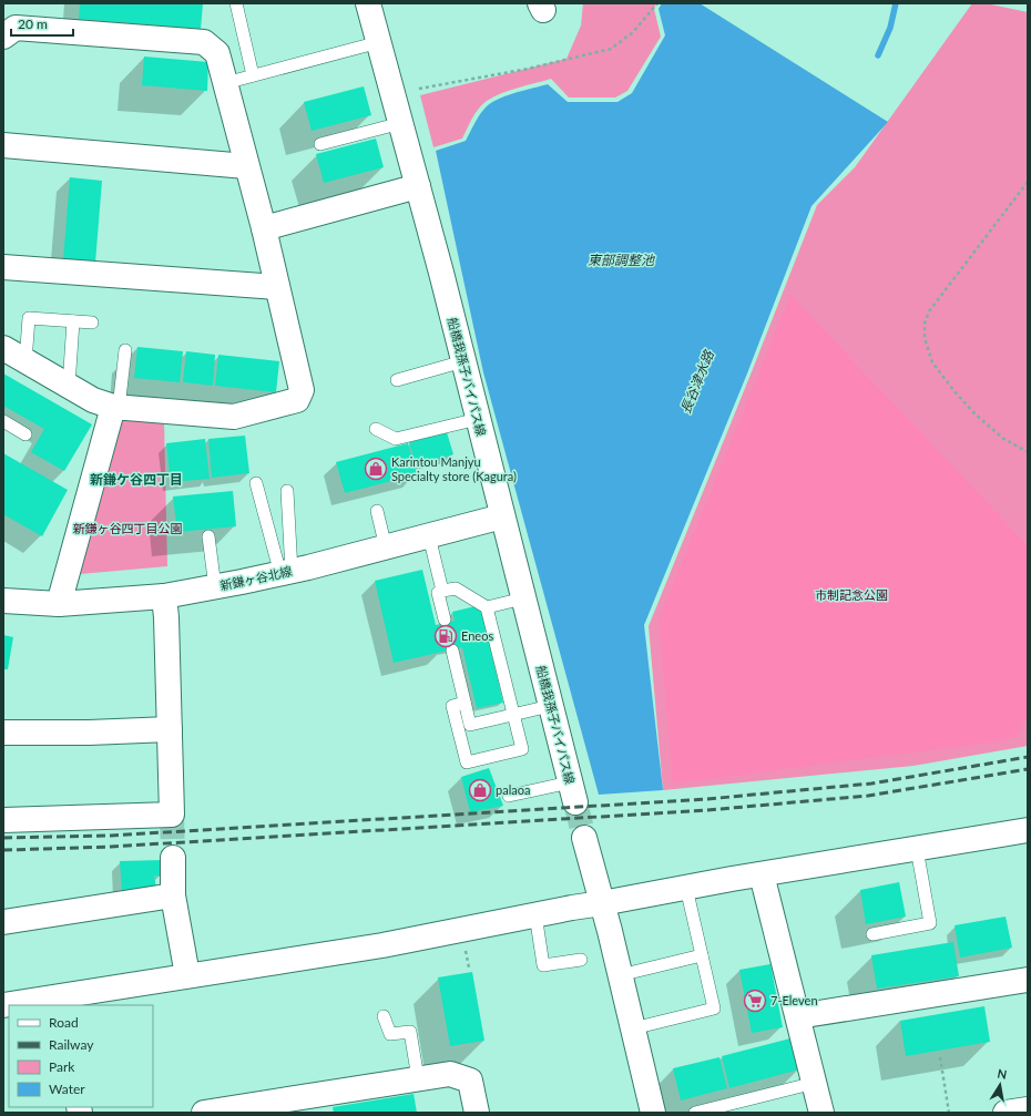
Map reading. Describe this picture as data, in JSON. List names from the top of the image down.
{
  "streets": {
    "street": ["船橋我孫子バイパス線", "新鎌ヶ谷北線"]
  },
  "crossings": [
    ["船橋我孫子バイパス線", "新鎌ヶ谷北線"]
  ],
  "districts": ["新鎌ケ谷四丁目"],
  "water": ["東部調整池", "長谷津水路"],
  "parks": ["新鎌ヶ谷四丁目公園", "市制記念公園"],
  "places": {
    "shop": ["Karintou Manjyu Specialty store (Kagura)", "palaoa"],
    "fuel station": ["Eneos"],
    "supermarket": ["7-Eleven"]
  },
  "legend": [
    "Road",
    "Railway",
    "Park",
    "Water"
  ],
  "scale_bar": "20 m",
  "north": "top"
}
